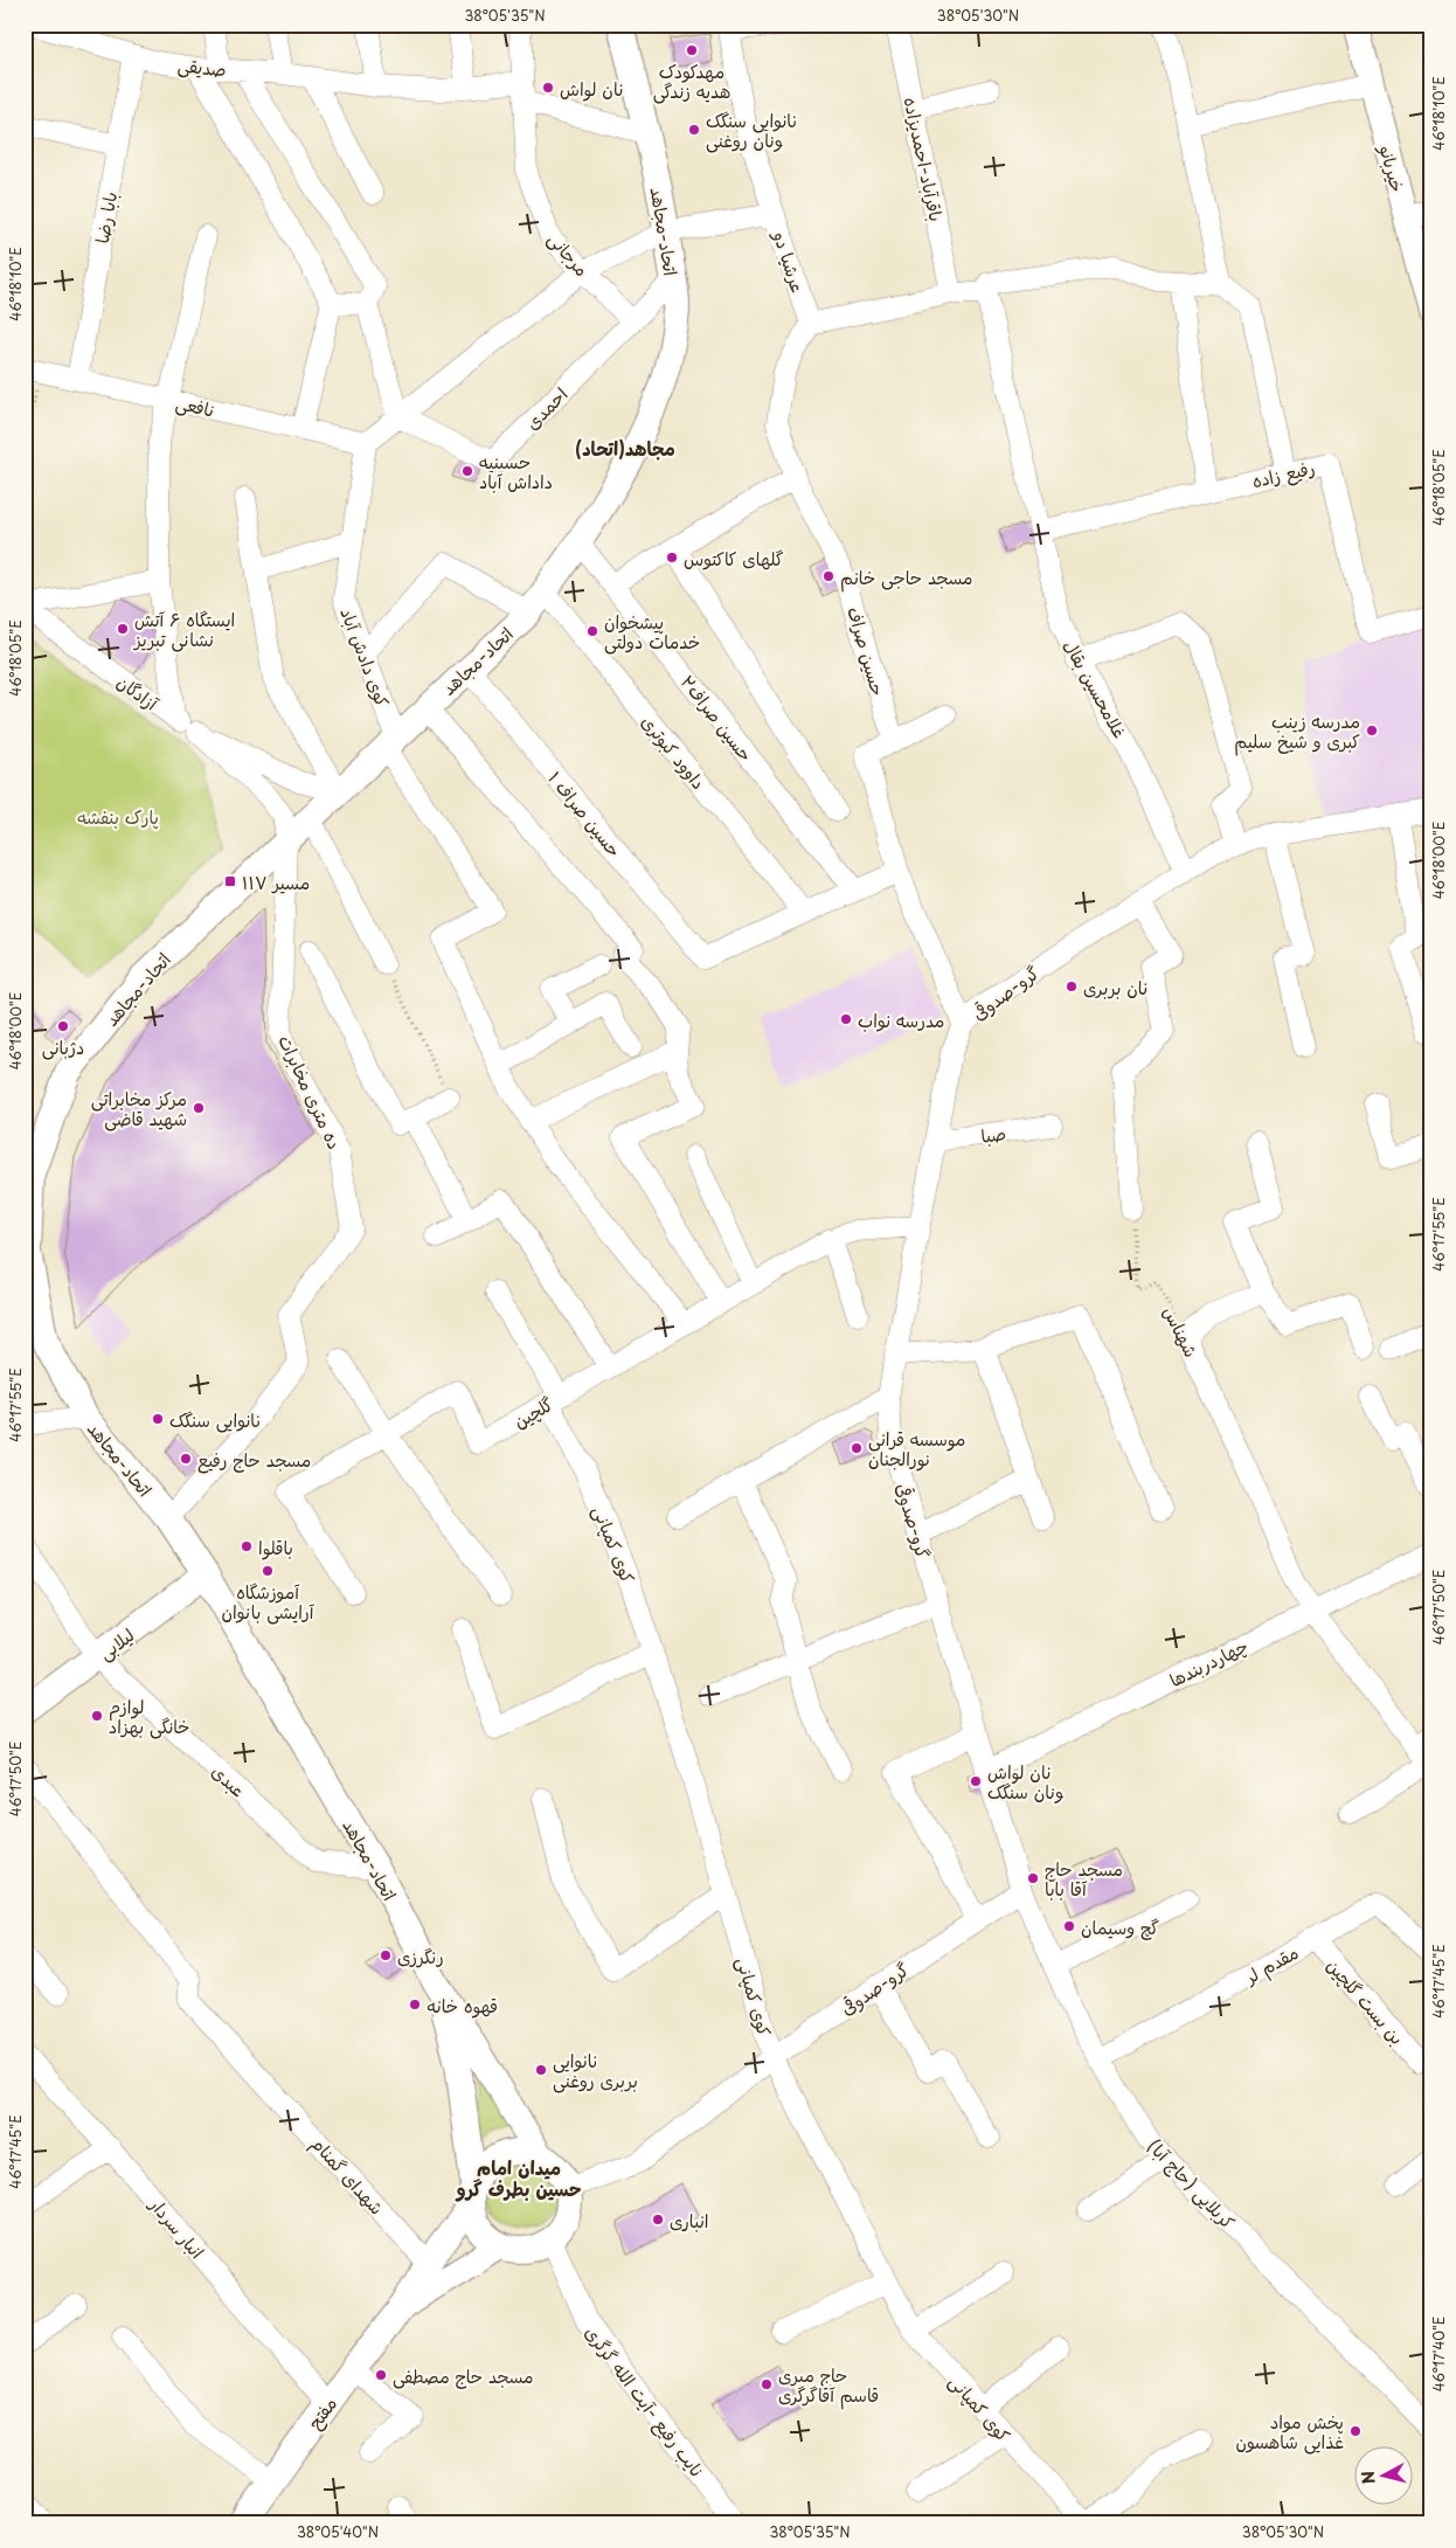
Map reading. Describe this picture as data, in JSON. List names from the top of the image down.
{
  "streets": {
    "main road": [
      "خیربانو",
      "اتحاد-مجاهد",
      "لیلابی",
      "مفتح"
    ],
    "street": [
      "صدیقی",
      "باقرآباد-احمدیزاده",
      "بابا رضا",
      "مرجانی",
      "عرشیا دو",
      "نافعی",
      "احمدی",
      "رفیع زاده",
      "حسین صراف",
      "کوی دادش آباد",
      "غلامحسین بقال",
      "آزادگان",
      "حسین صراف۲",
      "داوود کبوتری",
      "حسین صراف ۱",
      "گرو-صدوقی",
      "ده متری مخابرات",
      "صبا",
      "شهناس",
      "گلچین",
      "کوی کمپانی",
      "چهاردربندها",
      "عبدی",
      "مقدم لر",
      "بن بست گلچین",
      "شهدای گمنام",
      "کربلایی (حاج آبا)",
      "انبار سردار",
      "نایب رفیع -آیت الله گرگری"
    ]
  },
  "crossings": [
    ["صدیقی", "بابا رضا"],
    ["صدیقی", "مرجانی"],
    ["بابا رضا", "نافعی"],
    ["اتحاد-مجاهد", "احمدی"],
    ["اتحاد-مجاهد", "کوی دادش آباد"],
    ["اتحاد-مجاهد", "حسین صراف۲"],
    ["اتحاد-مجاهد", "داوود کبوتری"],
    ["اتحاد-مجاهد", "حسین صراف ۱"],
    ["اتحاد-مجاهد", "ده متری مخابرات"],
    ["اتحاد-مجاهد", "لیلابی"],
    ["اتحاد-مجاهد", "عبدی"],
    ["مرجانی", "احمدی"],
    ["عرشیا دو", "حسین صراف"],
    ["رفیع زاده", "غلامحسین بقال"],
    ["غلامحسین بقال", "گرو-صدوقی"],
    ["داوود کبوتری", "حسین صراف ۱"],
    ["گرو-صدوقی", "صبا"],
    ["گرو-صدوقی", "گلچین"],
    ["گرو-صدوقی", "کوی کمپانی"],
    ["گرو-صدوقی", "چهاردربندها"],
    ["گرو-صدوقی", "کربلایی (حاج آبا)"],
    ["گرو-صدوقی", "نایب رفیع -آیت الله گرگری"],
    ["شهناس", "چهاردربندها"],
    ["گلچین", "کوی کمپانی"],
    ["لیلابی", "عبدی"],
    ["مقدم لر", "بن بست گلچین"],
    ["مقدم لر", "کربلایی (حاج آبا)"],
    ["انبار سردار", "مفتح"]
  ],
  "districts": ["مجاهد(اتحاد)", "میدان امام حسین بطرف گرو"],
  "parks": ["پارک بنفشه"],
  "places": {
    "other": [
      "مهدکودک هدیه زندگی",
      "نان لواش",
      "نانوایی سنگک ونان روغنی",
      "حسینیه داداش آباد",
      "گلهای کاکتوس",
      "مسجد حاجی خانم",
      "ایستگاه ۶ آتش نشانی تبریز",
      "پیشخوان خدمات دولتی",
      "مدرسه زینب کبری و شیخ سلیم",
      "نان بربری",
      "مدرسه نواب",
      "دژبانی",
      "مرکز مخابراتی شهید قاضی",
      "نانوایی سنگک",
      "موسسه قرانی نورالجنان",
      "مسجد حاج رفیع",
      "باقلوا",
      "آموزشگاه آرایشی بانوان",
      "لوازم خانگی بهزاد",
      "نان لواش ونان سنگک",
      "مسجد حاج آقا بابا",
      "گچ وسیمان",
      "رنگرزی",
      "قهوه خانه",
      "نانوایی بربری روغنی",
      "انباری",
      "مسجد حاج مصطفی",
      "حاج میری قاسم آقاگرگری",
      "پخش مواد غذایی شاهسون"
    ],
    "transit": ["مسیر ۱۱۷"]
  },
  "north": "left",
  "coordinates": [
    "38°05'35\"N",
    "38°05'30\"N",
    "46°18'10\"E",
    "46°18'05\"E",
    "46°18'00\"E",
    "46°17'55\"E",
    "46°17'50\"E",
    "46°17'45\"E",
    "46°17'40\"E",
    "38°05'40\"N"
  ]
}
